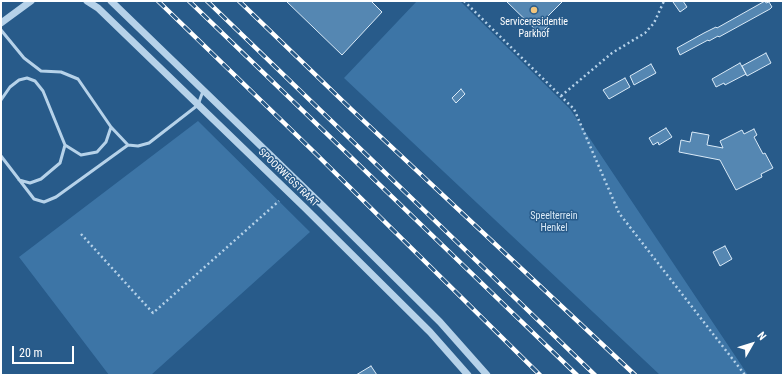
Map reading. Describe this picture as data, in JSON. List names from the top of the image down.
{
  "streets": {
    "street": ["SPOORWEGSTRAAT"]
  },
  "parks": ["Speelterrein Henkel"],
  "places": ["Serviceresidentie Parkhof"],
  "scale_bar": "20 m",
  "north": "top right"
}
